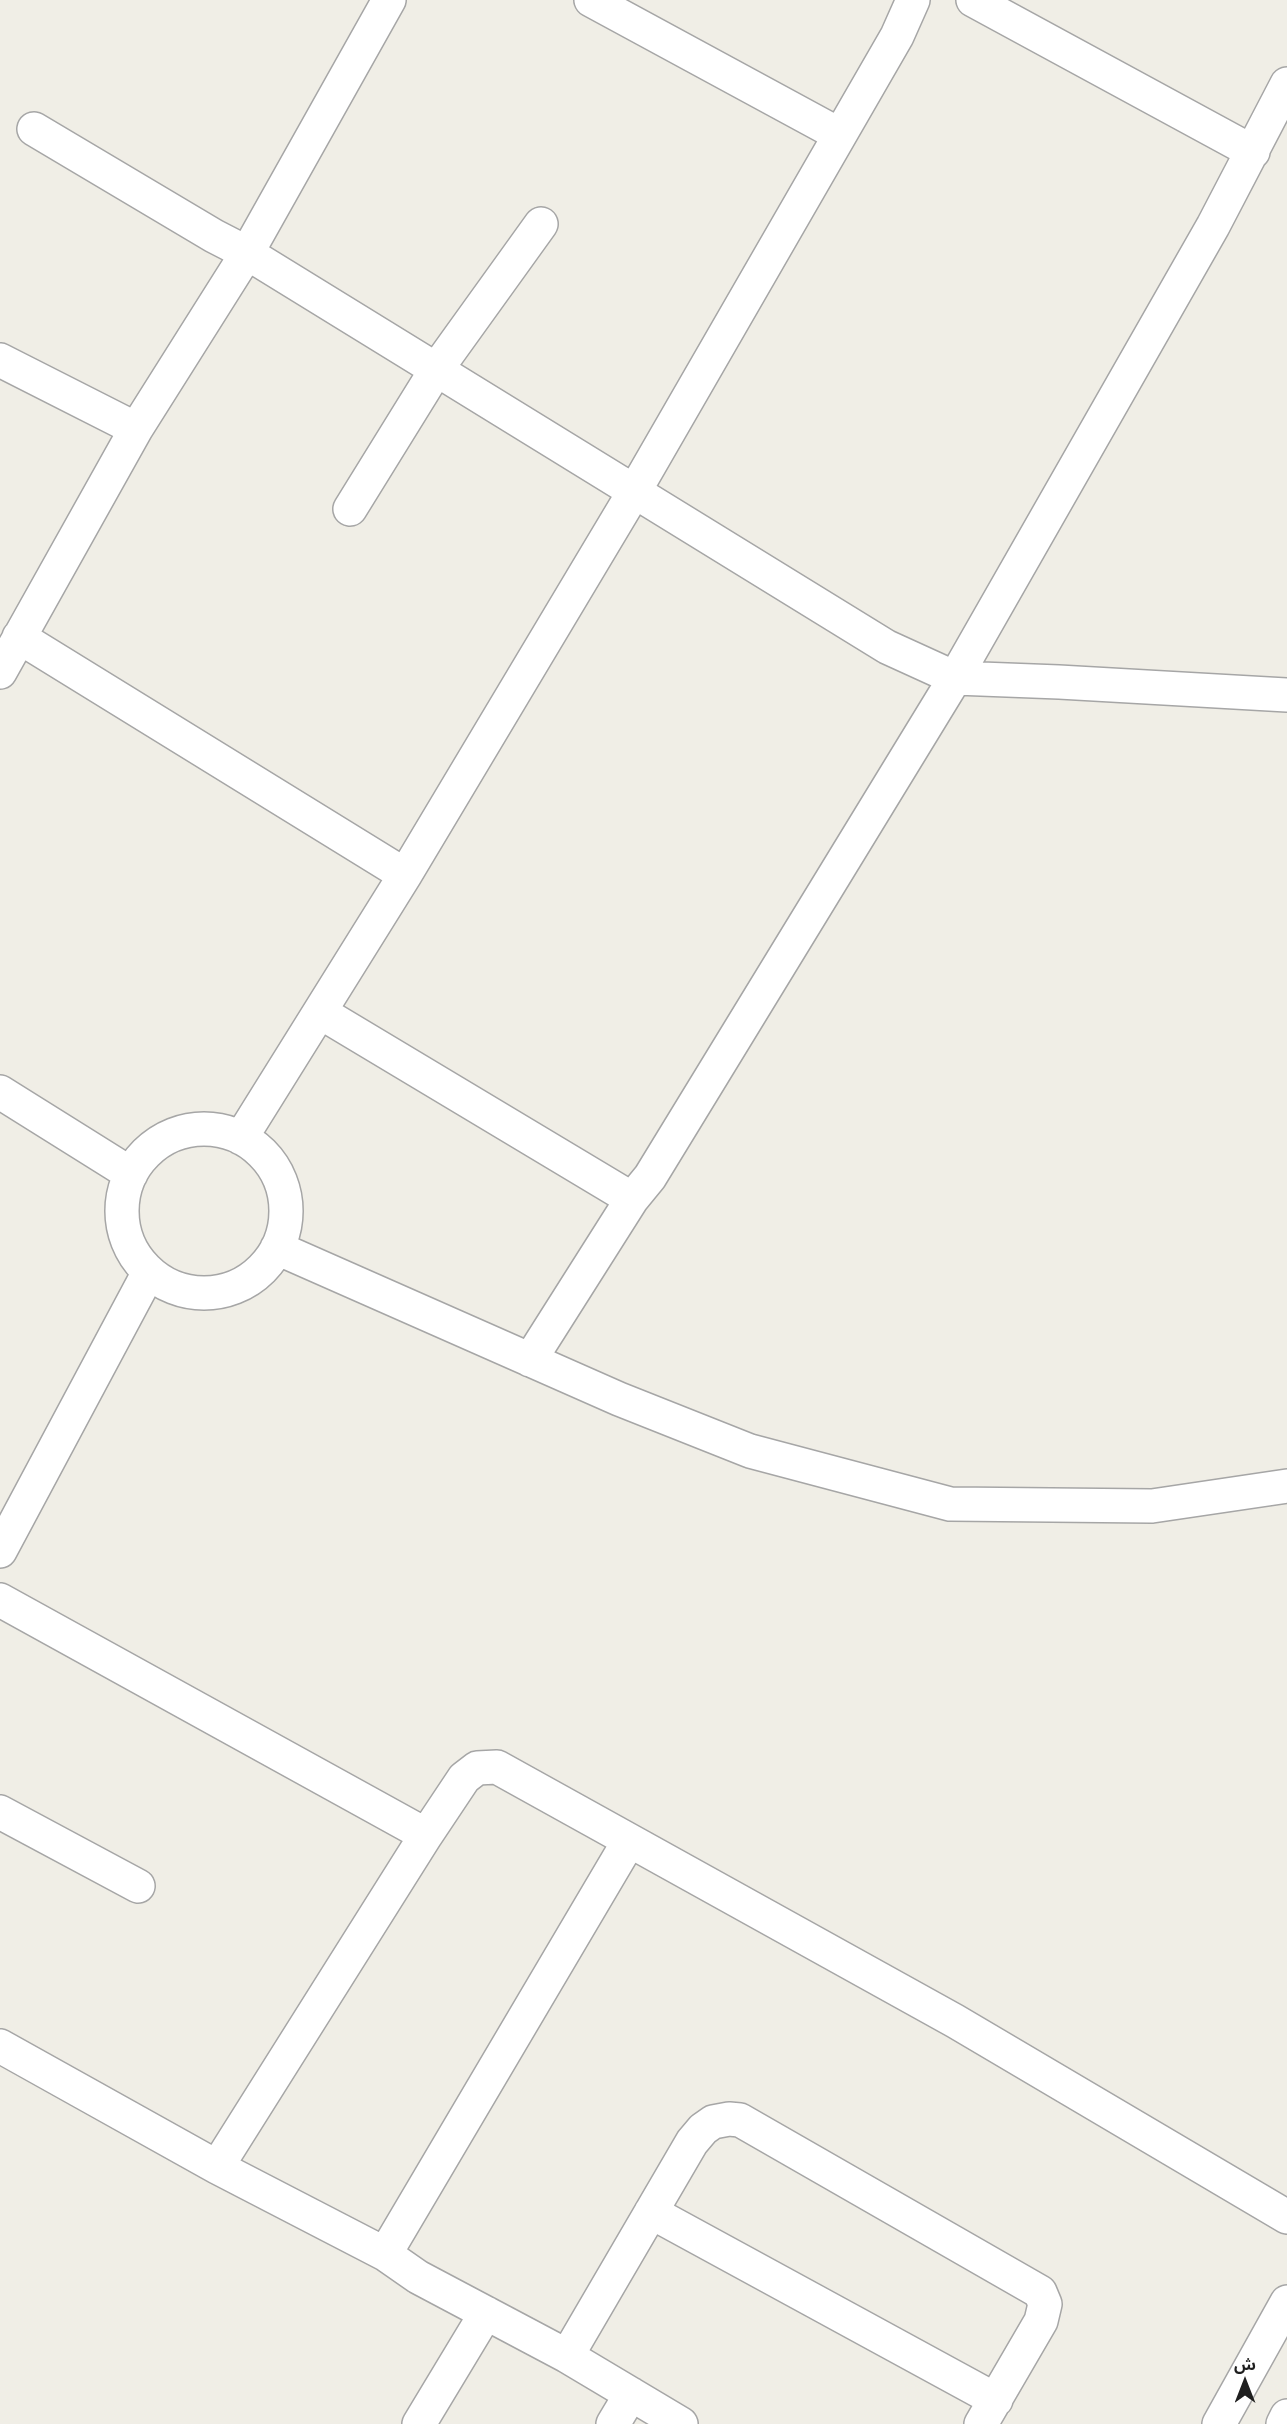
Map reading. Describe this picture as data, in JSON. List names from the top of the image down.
{
  "north": "top"
}
